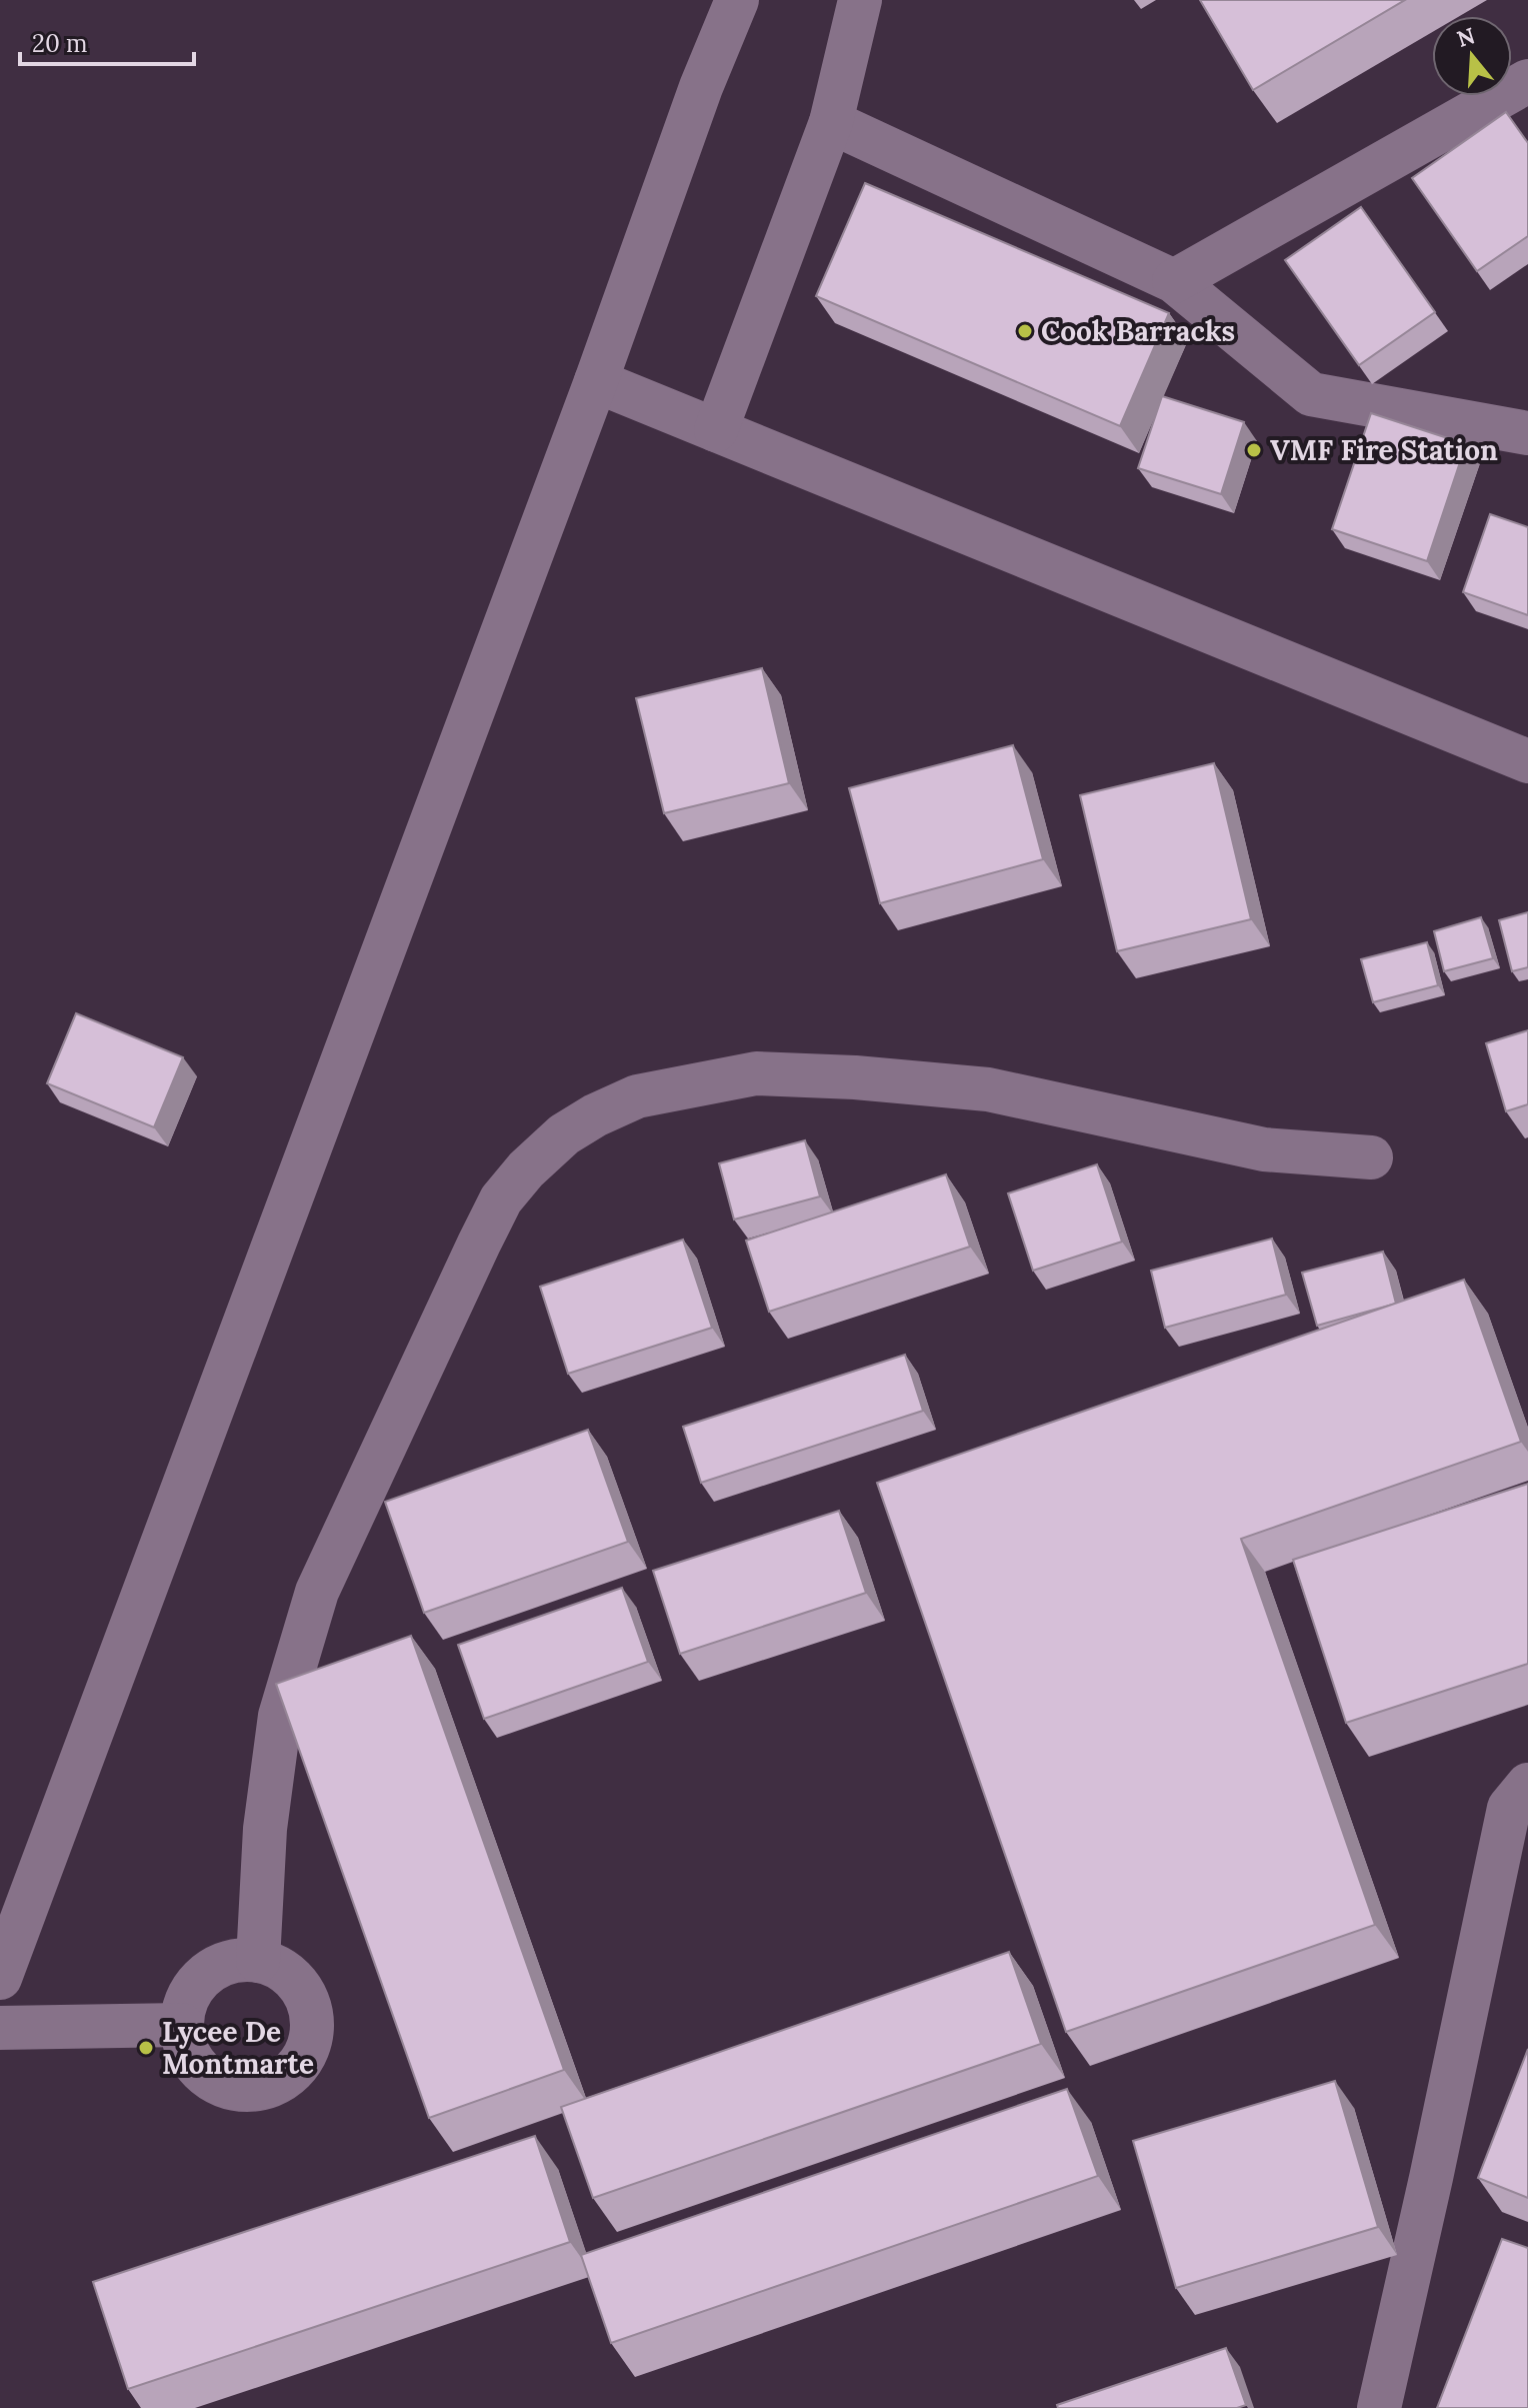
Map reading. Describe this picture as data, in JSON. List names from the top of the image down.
{
  "places": ["Cook Barracks", "VMF Fire Station", "Lycee De Montmarte"],
  "scale_bar": "20 m",
  "north": "top"
}
